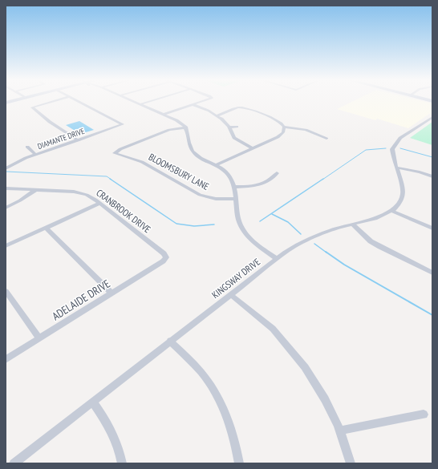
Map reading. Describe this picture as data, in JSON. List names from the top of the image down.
{
  "streets": {
    "street": [
      "DIAMANTE DRIVE",
      "BLOOMSBURY LANE",
      "CRANBROOK DRIVE",
      "KINGSWAY DRIVE",
      "ADELAIDE DRIVE"
    ]
  },
  "crossings": [
    ["CRANBROOK DRIVE", "ADELAIDE DRIVE"]
  ]
}
